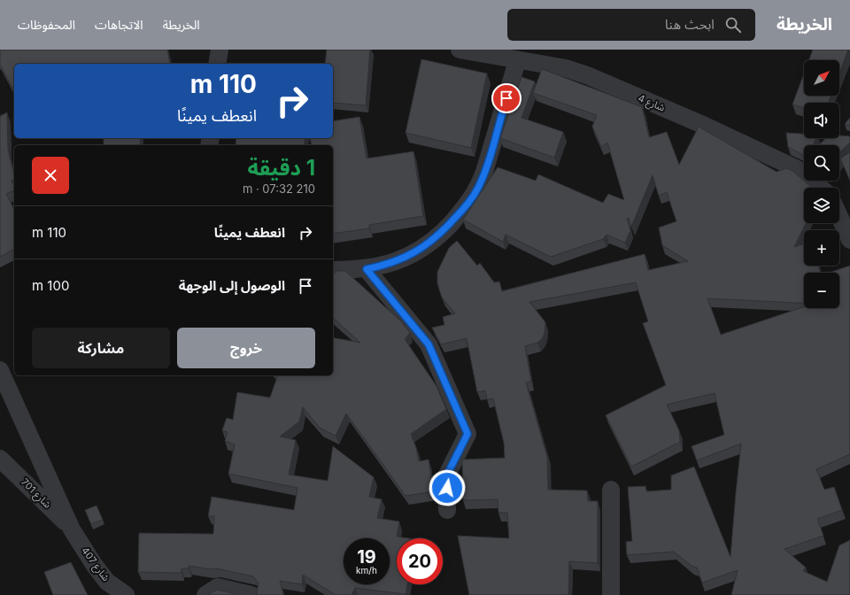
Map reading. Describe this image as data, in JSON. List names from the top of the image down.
{
  "streets": {
    "street": ["شارع 4", "شارع 701", "شارع 407"]
  },
  "crossings": [
    ["شارع 701", "شارع 407"]
  ],
  "north": "top right",
  "page": {
    "header": "الخريطة",
    "search": "ابحث هنا",
    "nav": ["الخريطة", "الاتجاهات", "المحفوظات"],
    "map_buttons": ["+", "−"],
    "turn": ["110 m", "انعطف يمينًا"],
    "heading": ["1 دقيقة", "210 m · 07:32"],
    "list": [
      {
        "name": "انعطف يمينًا",
        "value": "110 m"
      },
      {
        "name": "الوصول إلى الوجهة",
        "value": "100 m"
      }
    ],
    "buttons": ["خروج", "مشاركة"],
    "speed": "19 km/h",
    "limit": "20"
  }
}
